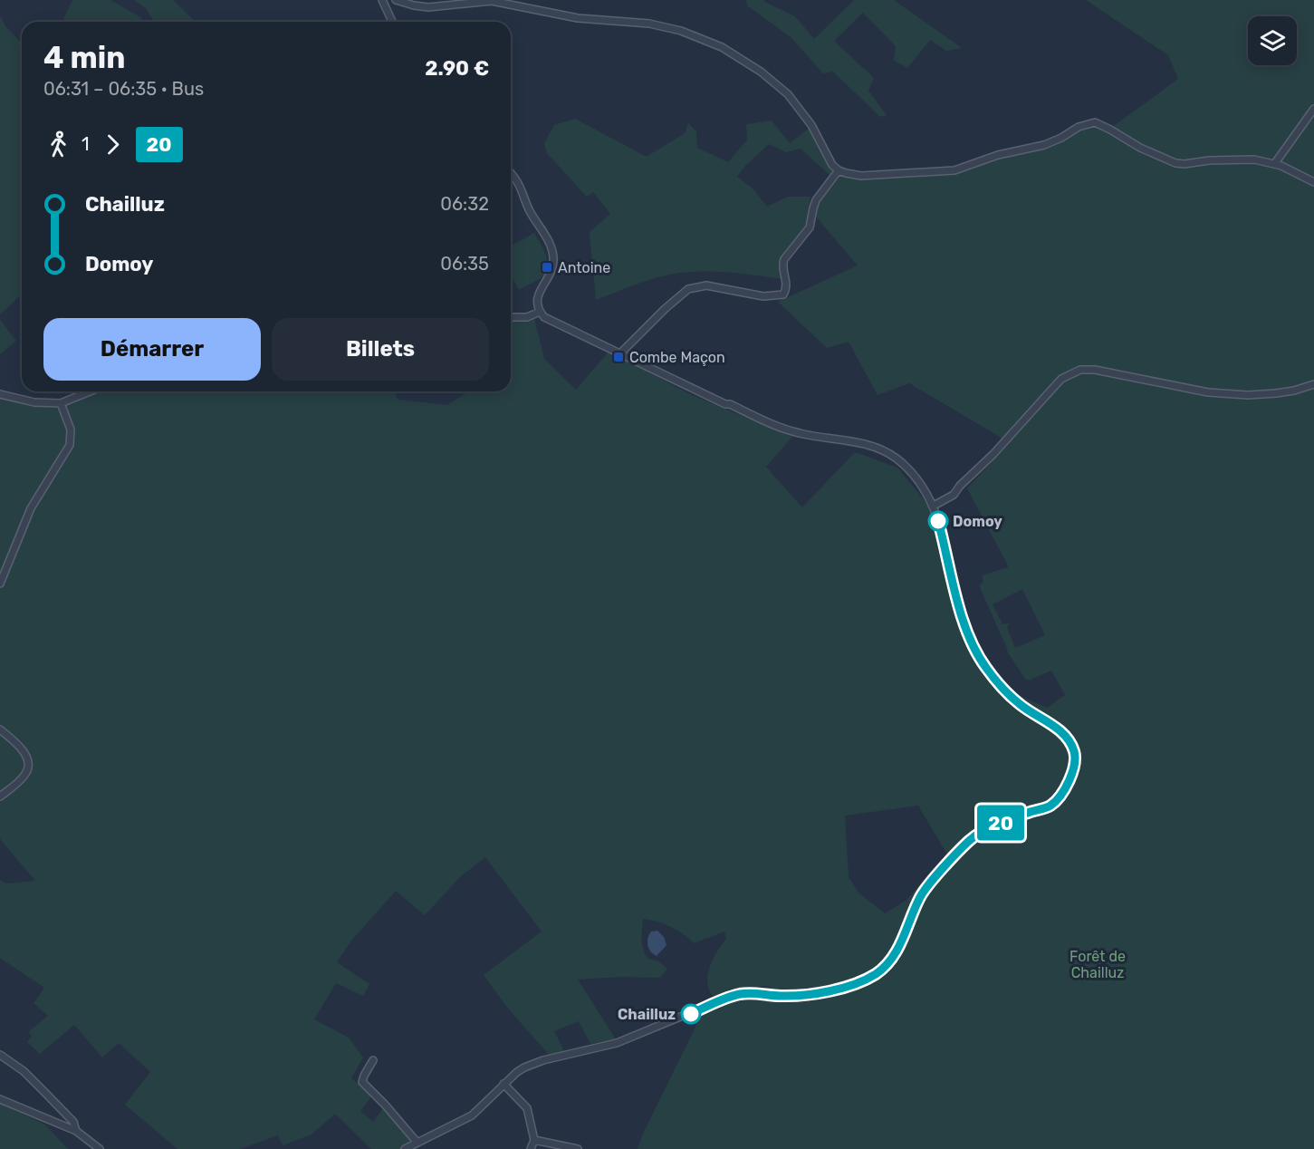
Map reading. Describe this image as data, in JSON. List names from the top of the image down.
{
  "parks": ["Forêt de Chailluz"],
  "places": {
    "transit": ["Antoine", "Combe Maçon"],
    "other": ["Domoy", "Chailluz"]
  },
  "lines": ["bus line 20"],
  "page": {
    "on_map": "20",
    "heading": ["4 min", "06:31 – 06:35 · Bus", "2.90 €"],
    "legs": ["1", "20"],
    "list": [
      {
        "name": "Chailluz",
        "value": "06:32"
      },
      {
        "name": "Domoy",
        "value": "06:35"
      }
    ],
    "buttons": ["Démarrer", "Billets"]
  }
}
